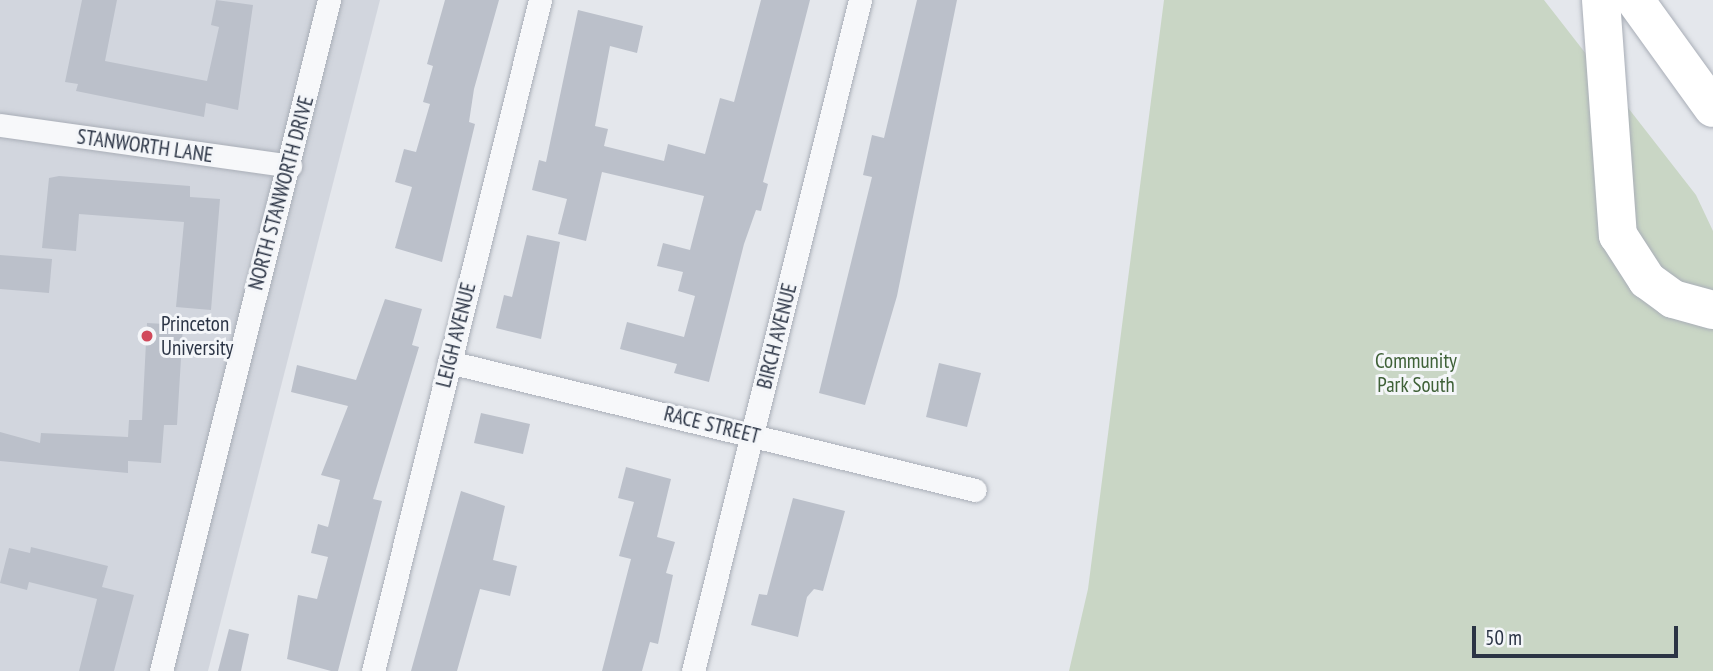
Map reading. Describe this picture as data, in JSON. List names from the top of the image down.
{
  "streets": {
    "street": [
      "STANWORTH LANE",
      "NORTH STANWORTH DRIVE",
      "LEIGH AVENUE",
      "BIRCH AVENUE",
      "RACE STREET"
    ]
  },
  "crossings": [
    ["STANWORTH LANE", "NORTH STANWORTH DRIVE"],
    ["LEIGH AVENUE", "RACE STREET"],
    ["BIRCH AVENUE", "RACE STREET"]
  ],
  "parks": ["Community Park South"],
  "places": ["Princeton University"],
  "scale_bar": "50 m"
}
